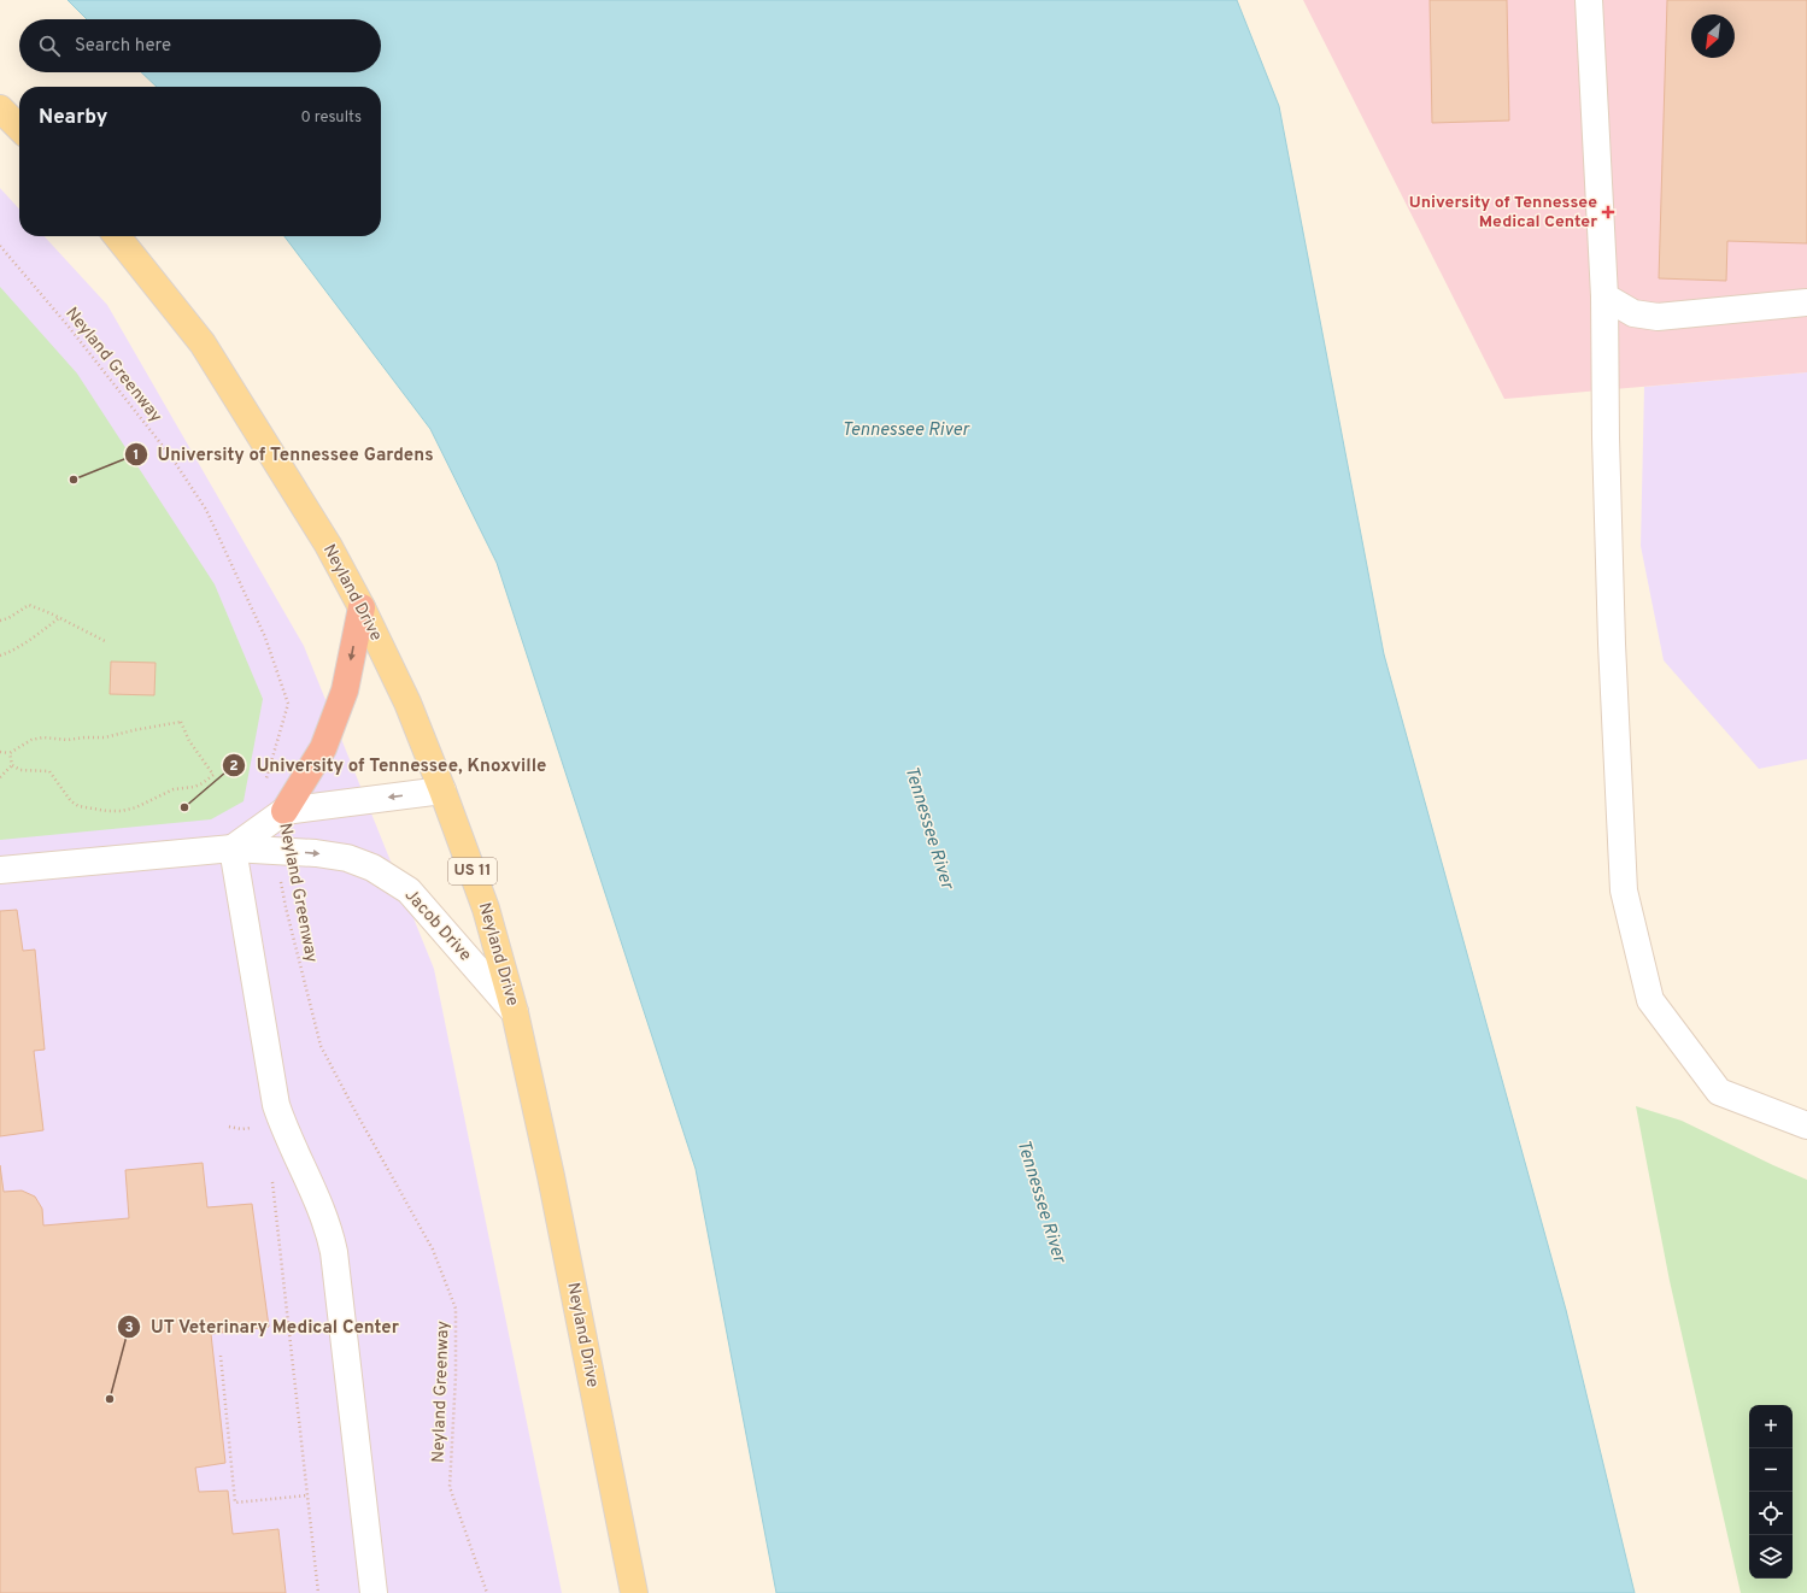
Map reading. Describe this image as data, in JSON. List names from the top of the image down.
{
  "streets": {
    "main road": ["Neyland Drive", "US 11"],
    "street": ["Jacob Drive"],
    "path": ["Neyland Greenway"]
  },
  "crossings": [
    ["Neyland Greenway", "Jacob Drive"],
    ["Neyland Drive", "Jacob Drive"]
  ],
  "one_way": ["Jacob Drive"],
  "water": ["Tennessee River"],
  "places": {
    "health": ["University of Tennessee Medical Center"],
    "other": ["University of Tennessee Gardens", "University of Tennessee, Knoxville", "UT Veterinary Medical Center"]
  },
  "north": "bottom left",
  "page": {
    "search": "Search here",
    "heading": ["Nearby", "0 results"],
    "map_buttons": ["+", "−"]
  }
}
